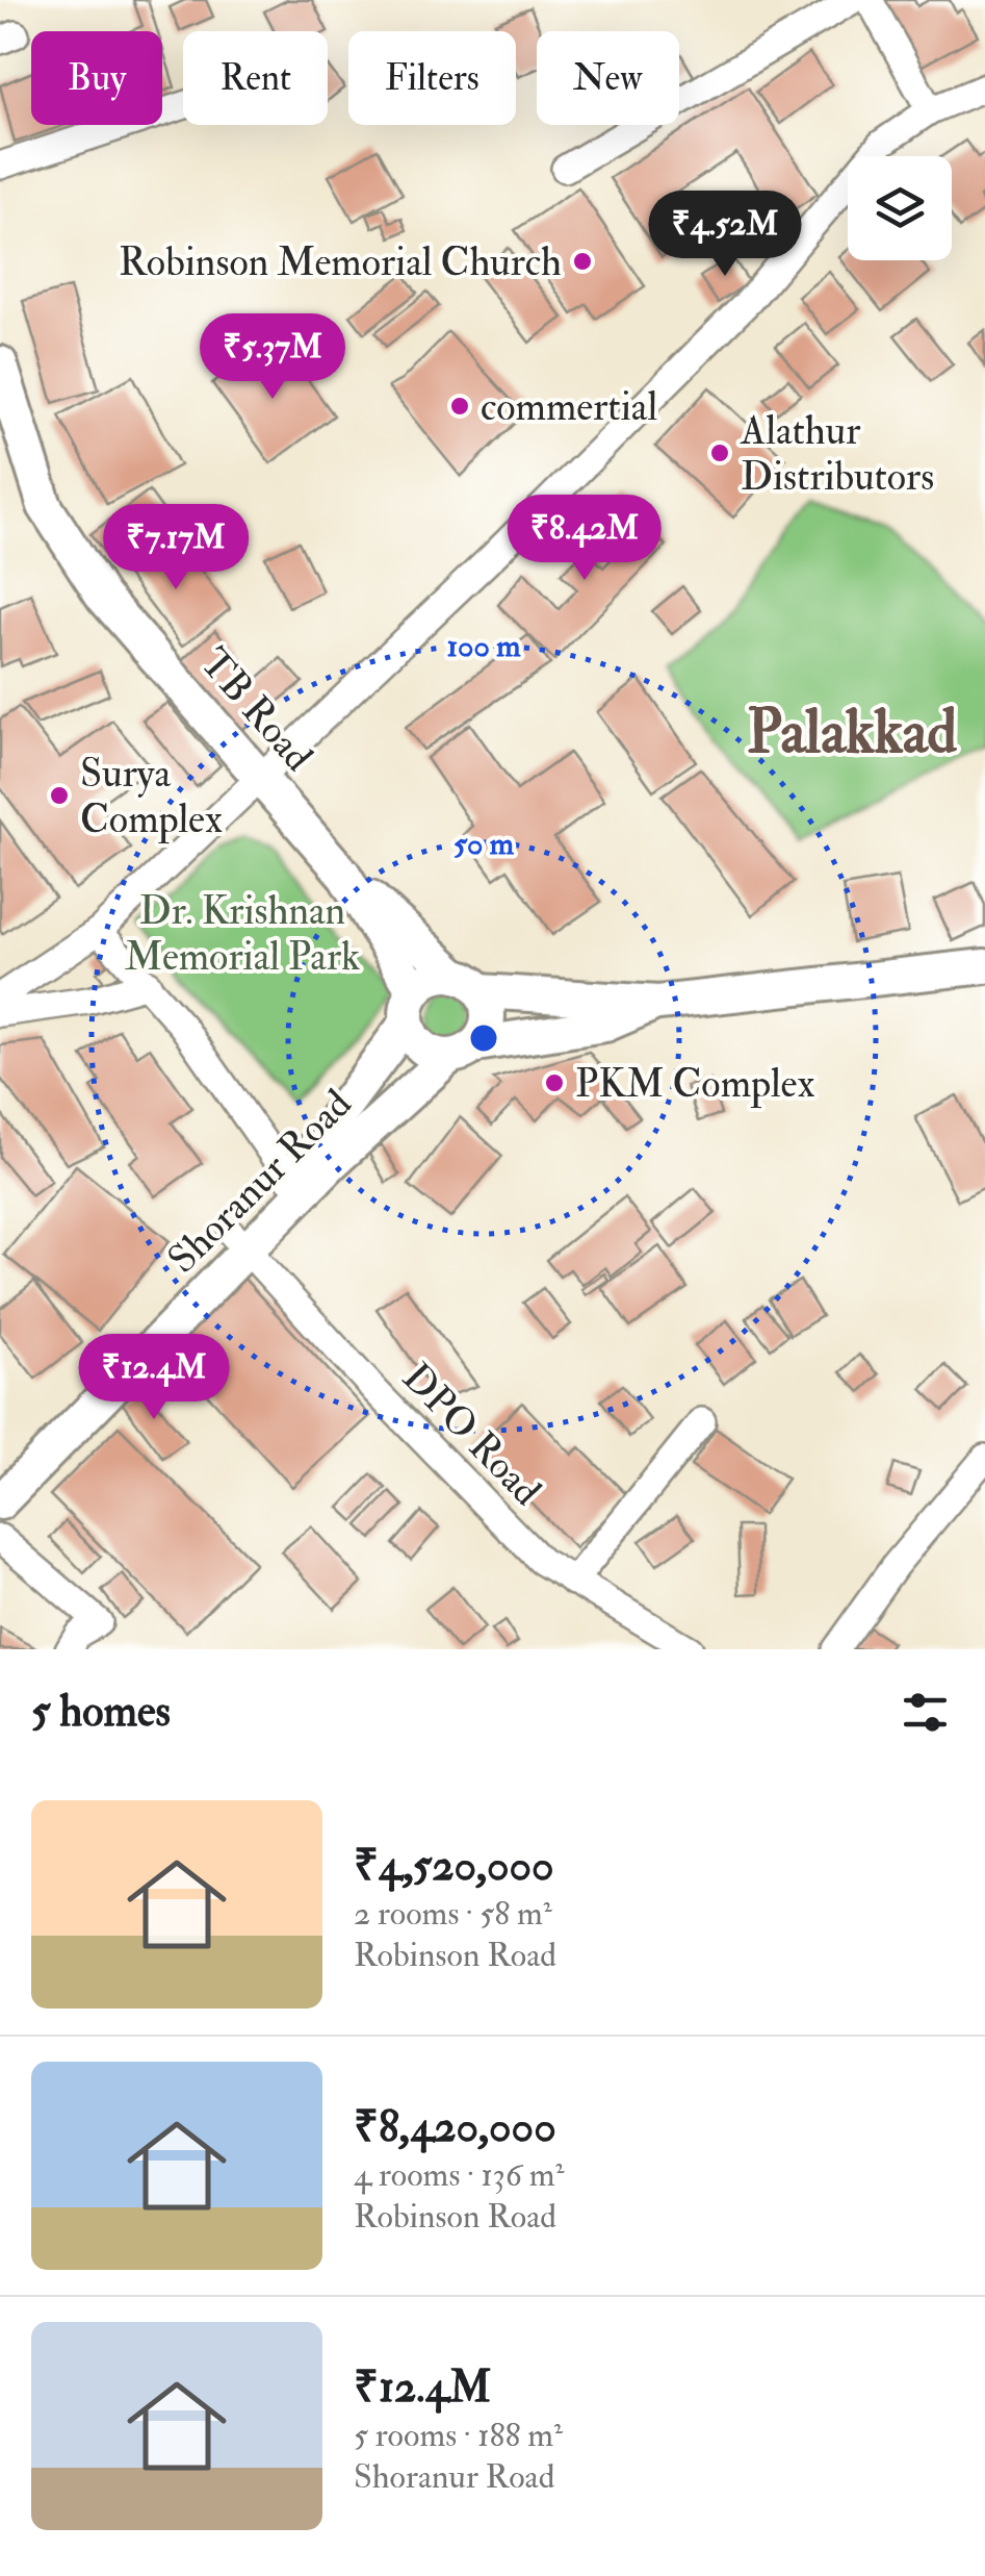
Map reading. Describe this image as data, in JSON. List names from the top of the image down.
{
  "streets": {
    "main road": ["TB Road", "Shoranur Road"],
    "street": ["DPO Road"]
  },
  "crossings": [
    ["TB Road", "Shoranur Road"],
    ["Shoranur Road", "DPO Road"]
  ],
  "districts": ["Palakkad"],
  "parks": ["Dr. Krishnan Memorial Park"],
  "places": [
    "Robinson Memorial Church",
    "commertial",
    "Alathur Distributors",
    "Surya Complex",
    "PKM Complex"
  ],
  "page": {
    "chip": [
      "Buy",
      "Rent",
      "Filters",
      "New"
    ],
    "price": [
      "₹4.52M",
      "₹5.37M",
      "₹8.42M",
      "₹7.17M",
      "₹12.4M"
    ],
    "heading": "5 homes",
    "list": [
      {
        "name": "₹4,520,000",
        "note": "2 rooms · 58 m² · Robinson Road"
      },
      {
        "name": "₹8,420,000",
        "note": "4 rooms · 136 m² · Robinson Road"
      },
      {
        "name": "₹12.4M",
        "note": "5 rooms · 188 m² · Shoranur Road"
      }
    ]
  },
  "rings": ["100 m", "50 m"]
}
